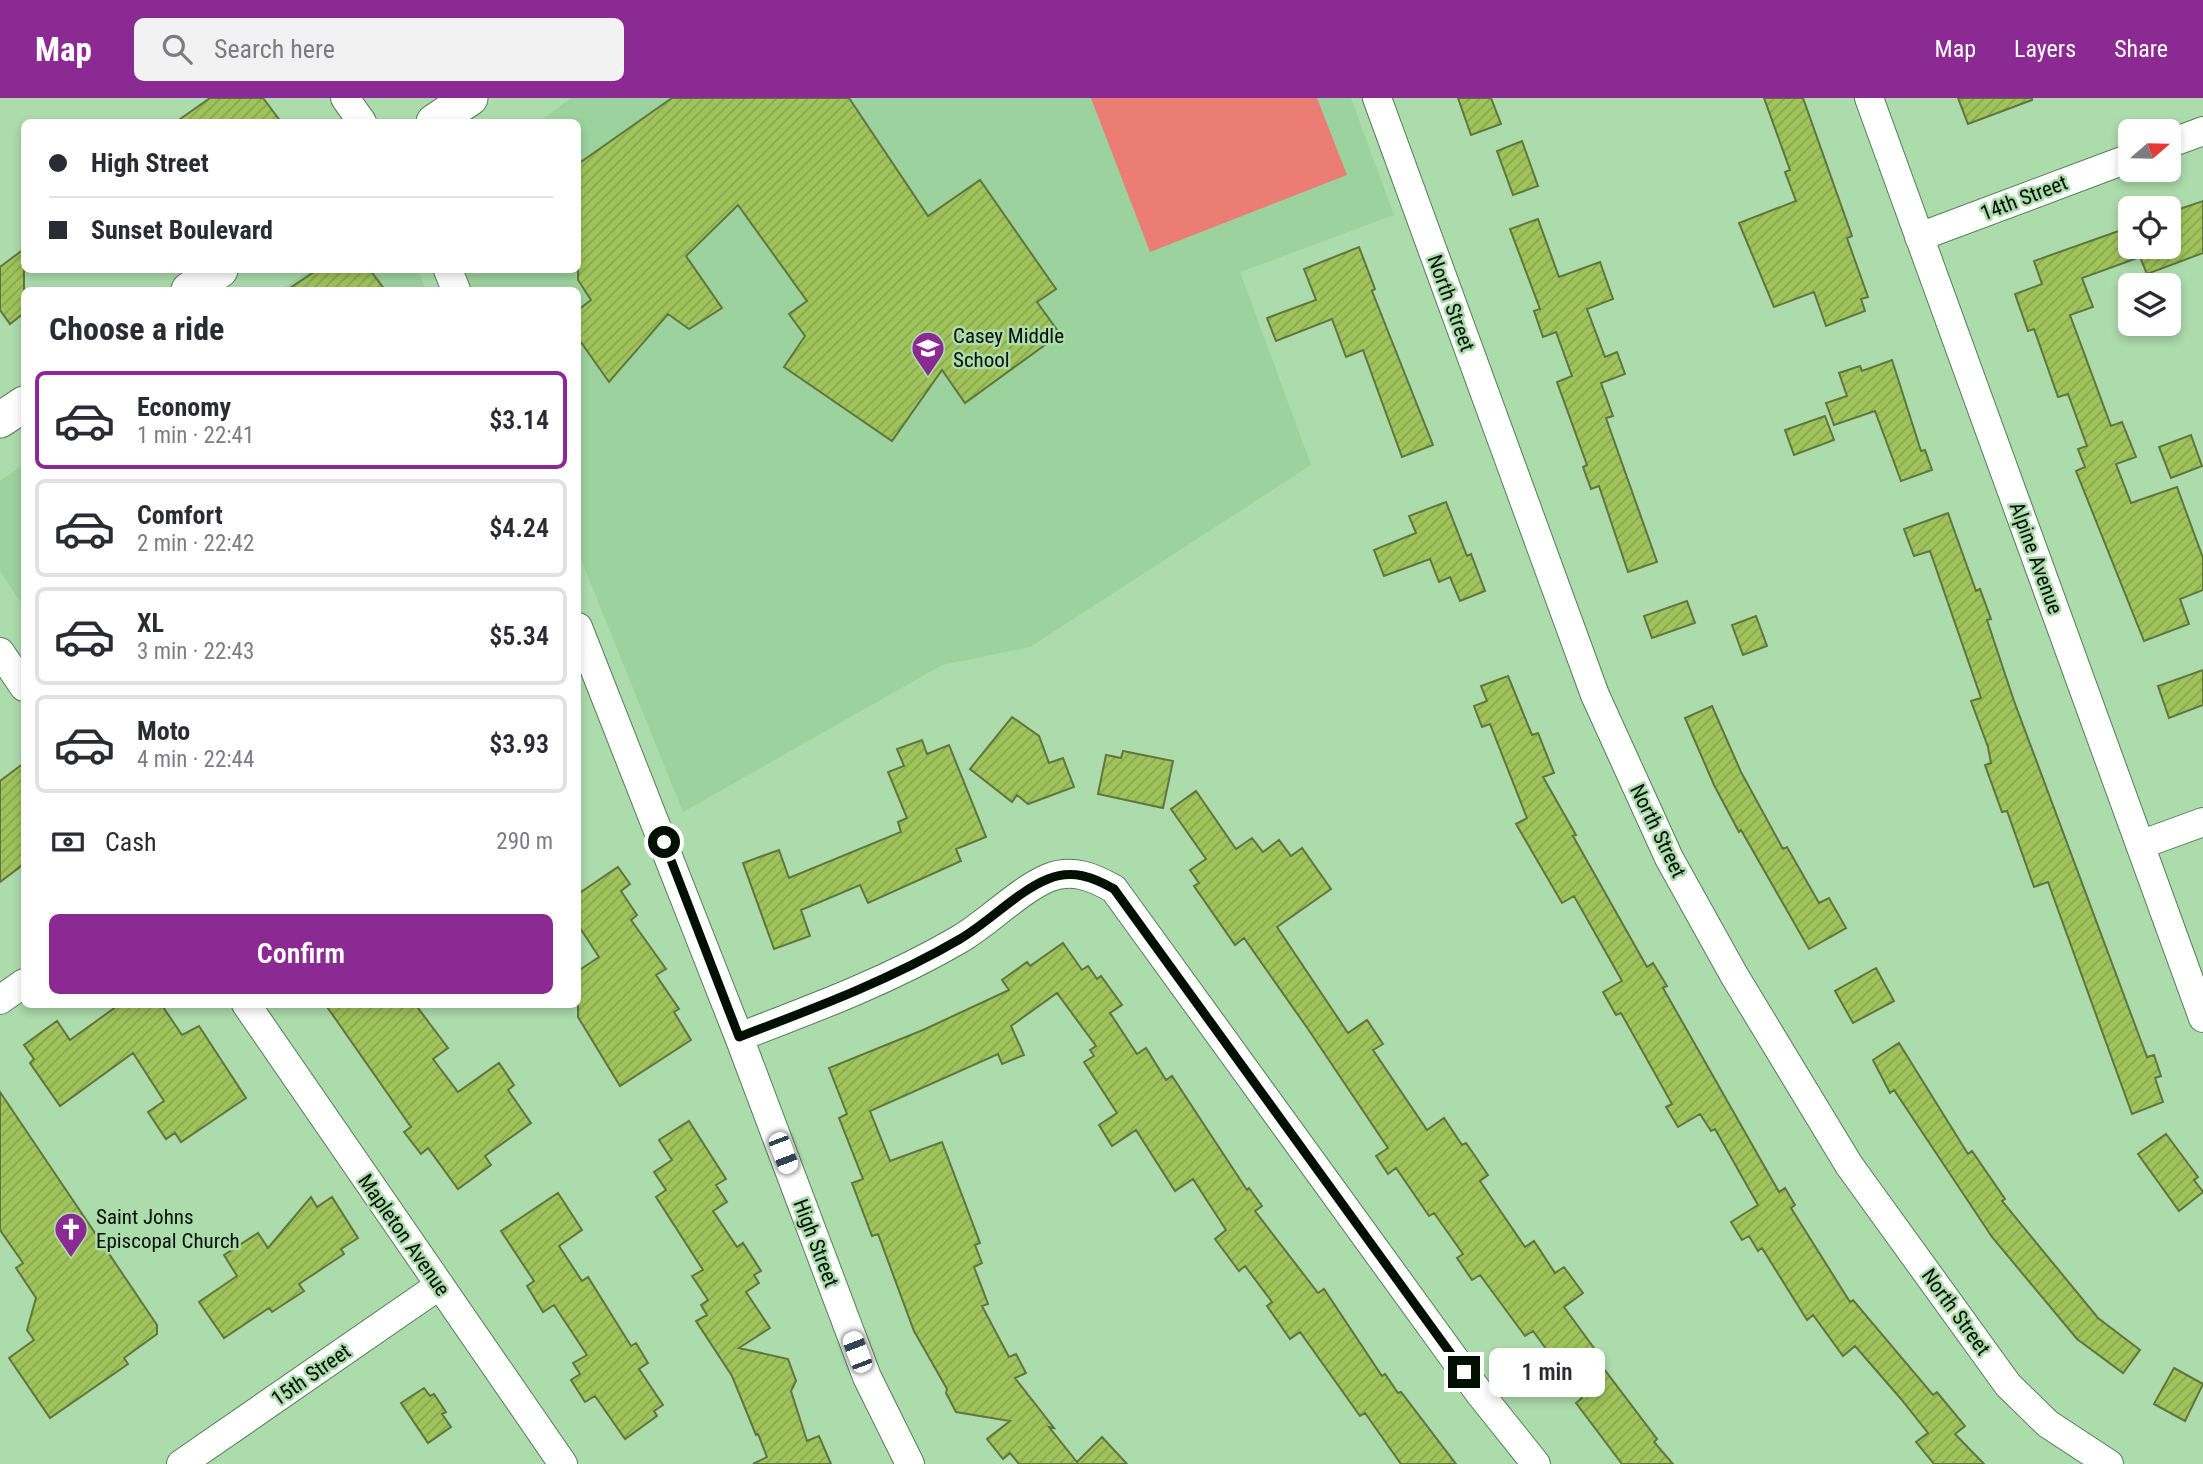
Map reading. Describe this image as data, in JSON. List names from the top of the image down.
{
  "streets": {
    "street": [
      "14th Street",
      "North Street",
      "Alpine Avenue",
      "Mapleton Avenue",
      "High Street",
      "15th Street"
    ]
  },
  "crossings": [
    ["14th Street", "Alpine Avenue"],
    ["Mapleton Avenue", "15th Street"]
  ],
  "places": {
    "school or university": ["Casey Middle School"],
    "church": ["Saint Johns Episcopal Church"]
  },
  "north": "right",
  "page": {
    "header": "Map",
    "search": "Search here",
    "nav": ["Map", "Layers", "Share"],
    "banner": ["High Street", "Sunset Boulevard"],
    "heading": "Choose a ride",
    "list": [
      {
        "name": "Economy",
        "note": "1 min · 22:41",
        "value": "$3.14"
      },
      {
        "name": "Comfort",
        "note": "2 min · 22:42",
        "value": "$4.24"
      },
      {
        "name": "XL",
        "note": "3 min · 22:43",
        "value": "$5.34"
      },
      {
        "name": "Moto",
        "note": "4 min · 22:44",
        "value": "$3.93"
      }
    ],
    "pay": ["Cash", "290 m"],
    "buttons": "Confirm",
    "bubble": "1 min"
  }
}
